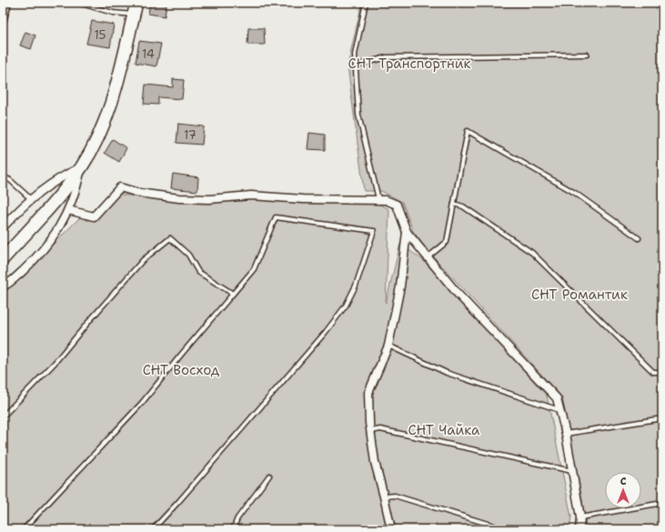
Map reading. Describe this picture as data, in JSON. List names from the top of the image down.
{
  "parks": [
    "СНТ Транспортник",
    "СНТ Романтик",
    "СНТ Восход",
    "СНТ Чайка"
  ],
  "house_numbers": ["15", "14", "17"],
  "north": "top"
}
